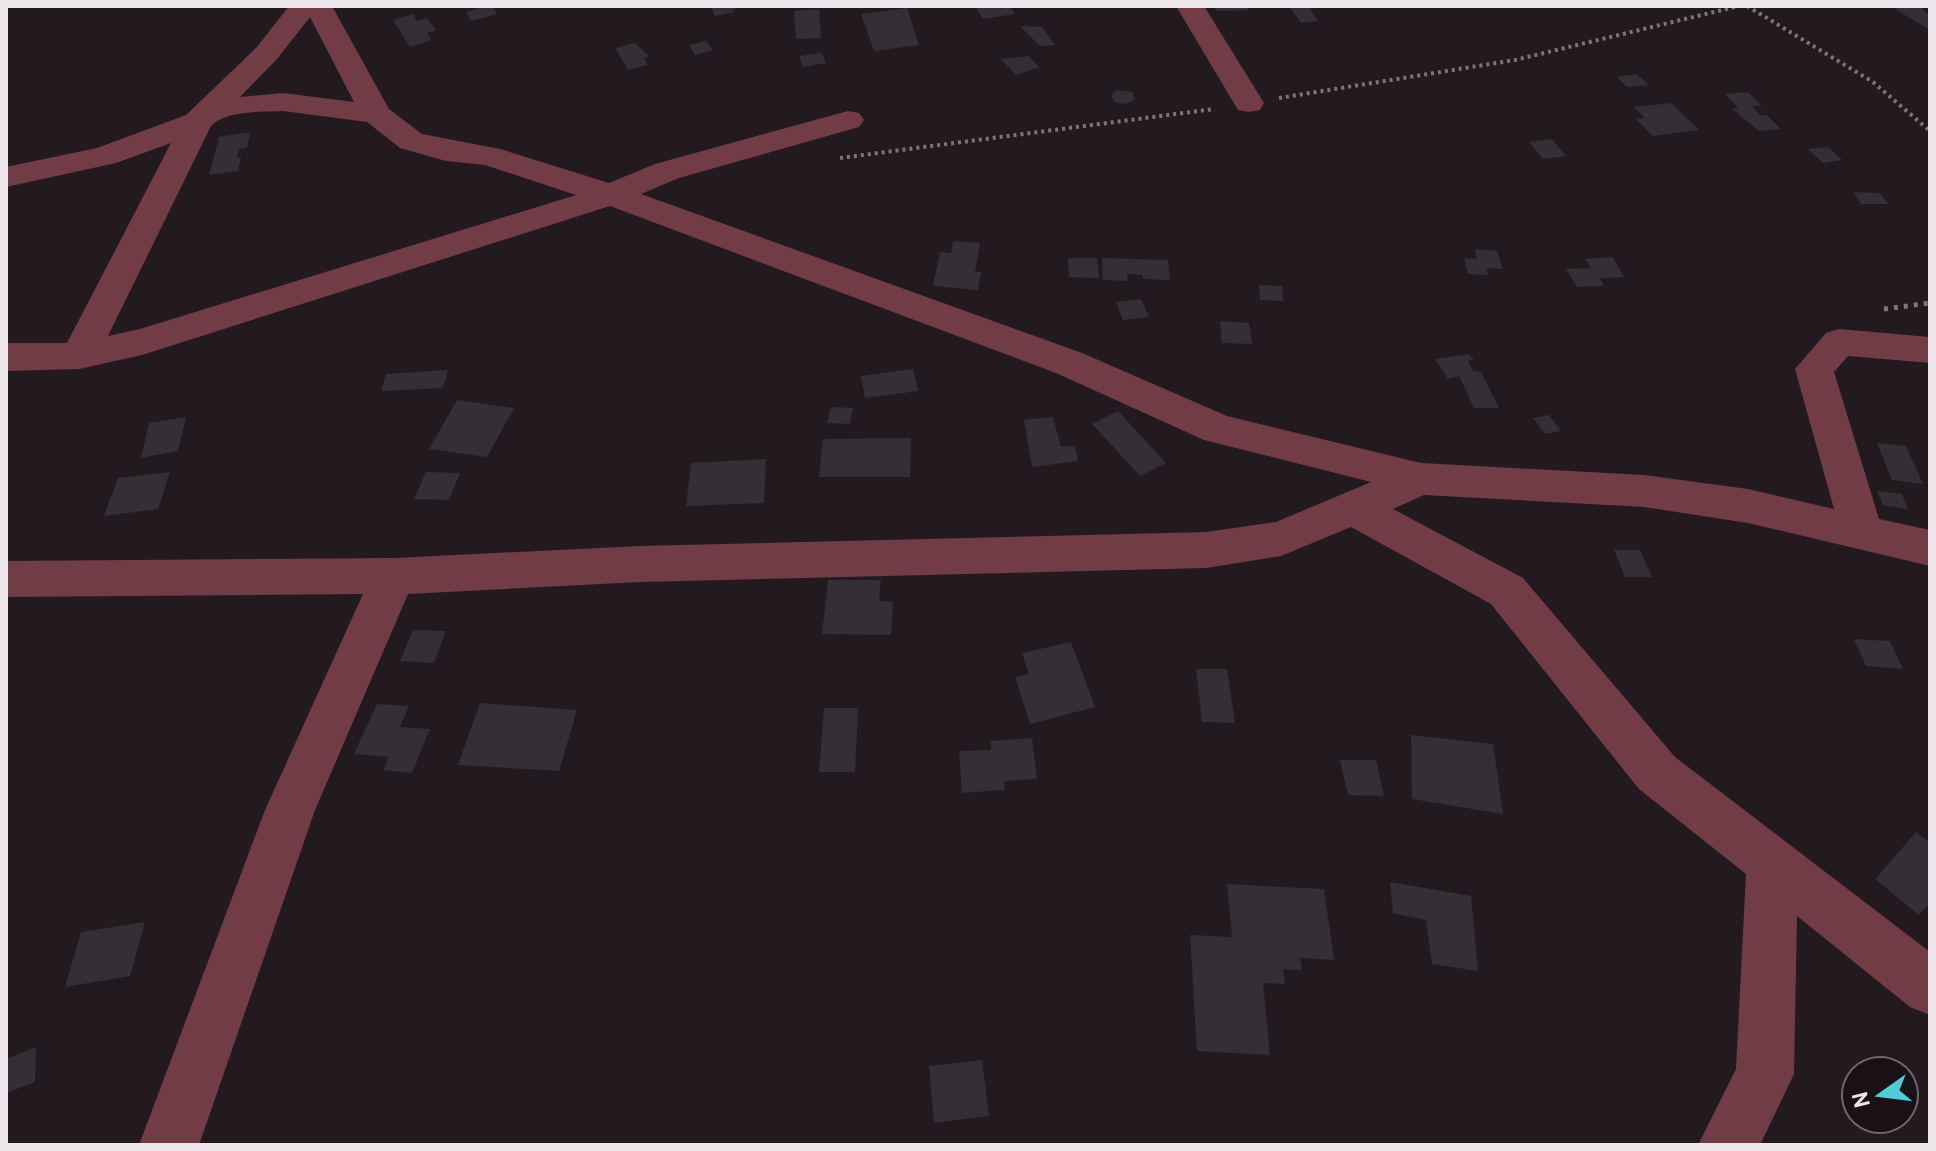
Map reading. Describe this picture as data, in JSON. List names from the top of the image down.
{
  "north": "left"
}
